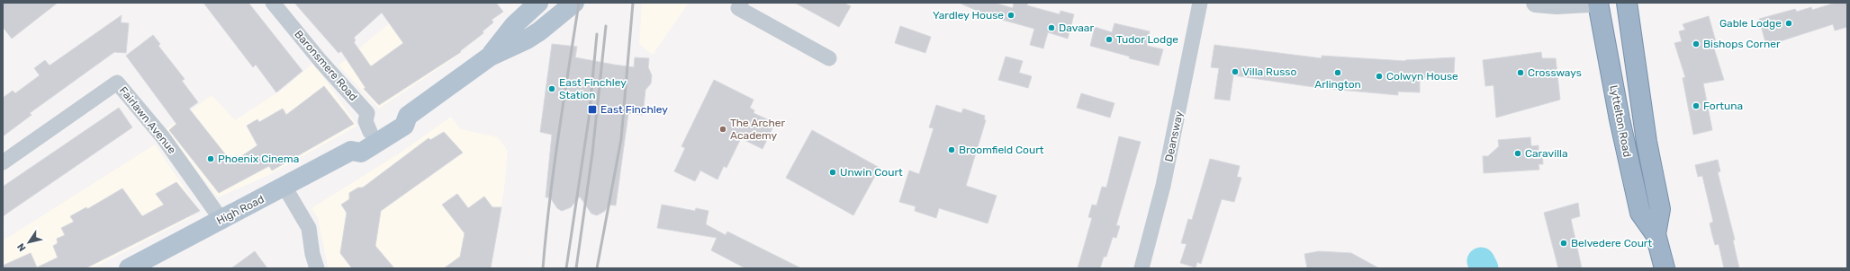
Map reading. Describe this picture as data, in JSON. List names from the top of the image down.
{
  "streets": {
    "highway": ["Lyttelton Road"],
    "main road": ["High Road"],
    "street": ["Baronsmere Road", "Fairlawn Avenue", "Deansway"]
  },
  "crossings": [
    ["Baronsmere Road", "High Road"],
    ["Fairlawn Avenue", "High Road"]
  ],
  "places": {
    "other": [
      "Yardley House",
      "Gable Lodge",
      "Davaar",
      "Tudor Lodge",
      "Bishops Corner",
      "Villa Russo",
      "Arlington",
      "Crossways",
      "Colwyn House",
      "East Finchley Station",
      "Fortuna",
      "The Archer Academy",
      "Broomfield Court",
      "Caravilla",
      "Phoenix Cinema",
      "Unwin Court",
      "Belvedere Court"
    ],
    "transit": ["East Finchley"]
  },
  "north": "bottom left"
}
